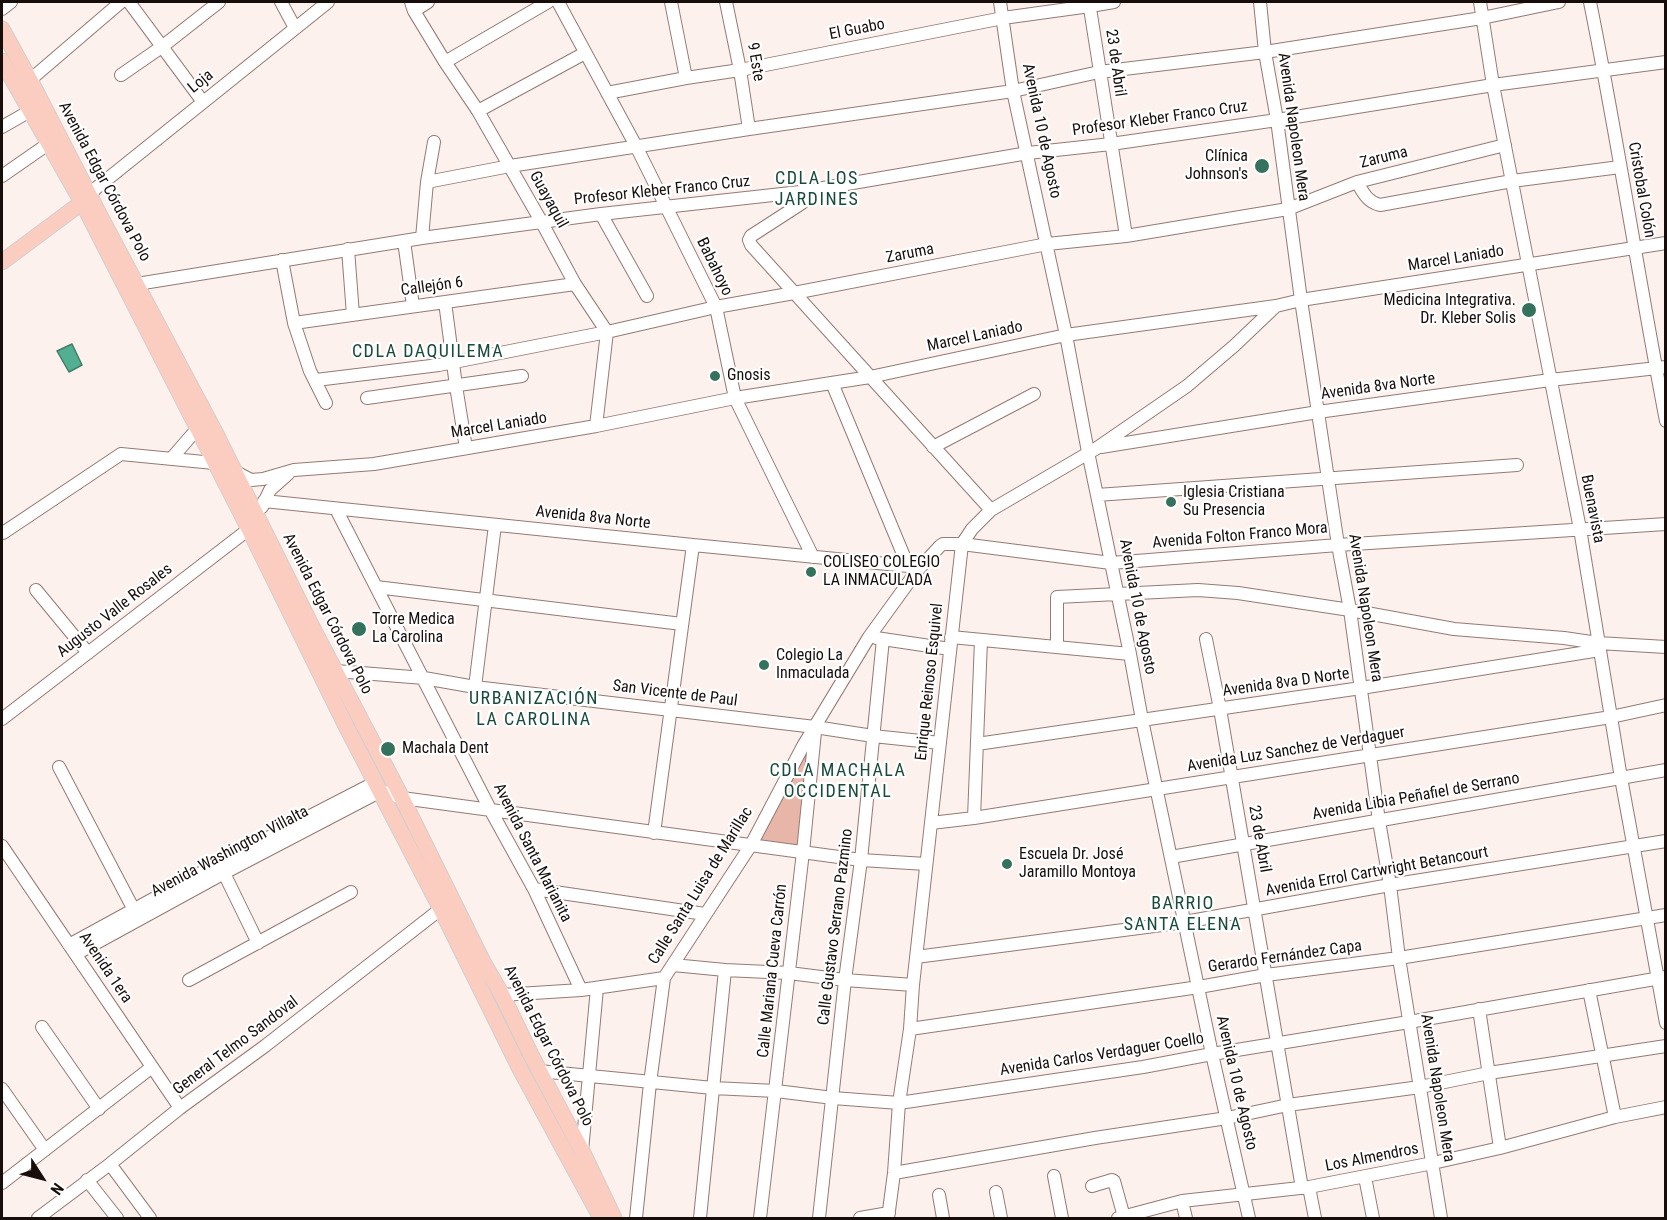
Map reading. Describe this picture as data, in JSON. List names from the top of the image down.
{
  "streets": {
    "main road": ["Avenida Edgar Córdova Polo"],
    "street": [
      "El Guabo",
      "9 Este",
      "23 de Abril",
      "Loja",
      "Profesor Kleber Franco Cruz",
      "Avenida Napoleon Mera",
      "Avenida 10 de Agosto",
      "Zaruma",
      "Cristobal Colón",
      "Guayaquil",
      "Marcel Laniado",
      "Babahoyo",
      "Callejón 6",
      "Avenida 8va Norte",
      "Buenavista",
      "Avenida Folton Franco Mora",
      "Augusto Valle Rosales",
      "Enrique Reinoso Esquivel",
      "Avenida 8va D Norte",
      "San Vicente de Paul",
      "Avenida Luz Sanchez de Verdaguer",
      "Avenida Libia Peñafiel de Serrano",
      "Avenida Washington Villalta",
      "Avenida Santa Marianita",
      "Avenida Errol Cartwright Betancourt",
      "Calle Santa Luisa de Marillac",
      "Calle Gustavo Serrano Pazmino",
      "Gerardo Fernández Capa",
      "Avenida 1era",
      "Calle Mariana Cueva Carrón",
      "General Telmo Sandoval",
      "Avenida Carlos Verdaguer Coello",
      "Los Almendros"
    ]
  },
  "crossings": [
    ["El Guabo", "9 Este"],
    ["El Guabo", "23 de Abril"],
    ["El Guabo", "Avenida 10 de Agosto"],
    ["El Guabo", "Babahoyo"],
    ["23 de Abril", "Profesor Kleber Franco Cruz"],
    ["23 de Abril", "Zaruma"],
    ["23 de Abril", "Avenida 8va D Norte"],
    ["23 de Abril", "Avenida Luz Sanchez de Verdaguer"],
    ["23 de Abril", "Avenida Libia Peñafiel de Serrano"],
    ["23 de Abril", "Avenida Errol Cartwright Betancourt"],
    ["23 de Abril", "Gerardo Fernández Capa"],
    ["23 de Abril", "Avenida Carlos Verdaguer Coello"],
    ["23 de Abril", "Los Almendros"],
    ["Loja", "Avenida Edgar Córdova Polo"],
    ["Profesor Kleber Franco Cruz", "Avenida Napoleon Mera"],
    ["Profesor Kleber Franco Cruz", "Avenida 10 de Agosto"],
    ["Profesor Kleber Franco Cruz", "Avenida Edgar Córdova Polo"],
    ["Profesor Kleber Franco Cruz", "Cristobal Colón"],
    ["Profesor Kleber Franco Cruz", "Guayaquil"],
    ["Profesor Kleber Franco Cruz", "Babahoyo"],
    ["Profesor Kleber Franco Cruz", "Buenavista"],
    ["Avenida Napoleon Mera", "Zaruma"],
    ["Avenida Napoleon Mera", "Marcel Laniado"],
    ["Avenida Napoleon Mera", "Avenida 8va Norte"],
    ["Avenida Napoleon Mera", "Avenida Folton Franco Mora"],
    ["Avenida Napoleon Mera", "Avenida 8va D Norte"],
    ["Avenida Napoleon Mera", "Avenida Luz Sanchez de Verdaguer"],
    ["Avenida Napoleon Mera", "Avenida Libia Peñafiel de Serrano"],
    ["Avenida Napoleon Mera", "Avenida Errol Cartwright Betancourt"],
    ["Avenida Napoleon Mera", "Gerardo Fernández Capa"],
    ["Avenida Napoleon Mera", "Avenida Carlos Verdaguer Coello"],
    ["Avenida Napoleon Mera", "Los Almendros"],
    ["Avenida 10 de Agosto", "Zaruma"],
    ["Avenida 10 de Agosto", "Marcel Laniado"],
    ["Avenida 10 de Agosto", "Avenida 8va Norte"],
    ["Avenida 10 de Agosto", "Avenida Folton Franco Mora"],
    ["Avenida 10 de Agosto", "Enrique Reinoso Esquivel"],
    ["Avenida 10 de Agosto", "Avenida 8va D Norte"],
    ["Avenida 10 de Agosto", "Avenida Luz Sanchez de Verdaguer"],
    ["Avenida 10 de Agosto", "Avenida Libia Peñafiel de Serrano"],
    ["Avenida 10 de Agosto", "Avenida Errol Cartwright Betancourt"],
    ["Avenida 10 de Agosto", "Gerardo Fernández Capa"],
    ["Avenida 10 de Agosto", "Avenida Carlos Verdaguer Coello"],
    ["Avenida 10 de Agosto", "Los Almendros"],
    ["Zaruma", "Guayaquil"],
    ["Zaruma", "Babahoyo"],
    ["Zaruma", "Buenavista"],
    ["Avenida Edgar Córdova Polo", "Marcel Laniado"],
    ["Avenida Edgar Córdova Polo", "Augusto Valle Rosales"],
    ["Avenida Edgar Córdova Polo", "San Vicente de Paul"],
    ["Avenida Edgar Córdova Polo", "Avenida Washington Villalta"],
    ["Avenida Edgar Córdova Polo", "Calle Santa Luisa de Marillac"],
    ["Avenida Edgar Córdova Polo", "General Telmo Sandoval"],
    ["Avenida Edgar Córdova Polo", "Avenida Carlos Verdaguer Coello"],
    ["Cristobal Colón", "Marcel Laniado"],
    ["Cristobal Colón", "Avenida 8va Norte"],
    ["Guayaquil", "Callejón 6"],
    ["Marcel Laniado", "Babahoyo"],
    ["Marcel Laniado", "Buenavista"],
    ["Marcel Laniado", "Enrique Reinoso Esquivel"],
    ["Babahoyo", "Avenida 8va Norte"],
    ["Avenida 8va Norte", "Buenavista"],
    ["Avenida 8va Norte", "Enrique Reinoso Esquivel"],
    ["Avenida 8va Norte", "Avenida Santa Marianita"],
    ["Avenida 8va Norte", "Calle Santa Luisa de Marillac"],
    ["Buenavista", "Avenida Folton Franco Mora"],
    ["Buenavista", "Avenida 8va D Norte"],
    ["Buenavista", "Avenida Luz Sanchez de Verdaguer"],
    ["Buenavista", "Avenida Libia Peñafiel de Serrano"],
    ["Buenavista", "Avenida Errol Cartwright Betancourt"],
    ["Buenavista", "Gerardo Fernández Capa"],
    ["Buenavista", "Avenida Carlos Verdaguer Coello"],
    ["Avenida Folton Franco Mora", "Enrique Reinoso Esquivel"],
    ["Avenida Folton Franco Mora", "Calle Santa Luisa de Marillac"],
    ["Enrique Reinoso Esquivel", "San Vicente de Paul"],
    ["Enrique Reinoso Esquivel", "Avenida Luz Sanchez de Verdaguer"],
    ["Enrique Reinoso Esquivel", "Avenida Errol Cartwright Betancourt"],
    ["Enrique Reinoso Esquivel", "Calle Santa Luisa de Marillac"],
    ["Enrique Reinoso Esquivel", "Gerardo Fernández Capa"],
    ["Enrique Reinoso Esquivel", "Avenida Carlos Verdaguer Coello"],
    ["San Vicente de Paul", "Avenida Santa Marianita"],
    ["San Vicente de Paul", "Calle Santa Luisa de Marillac"],
    ["San Vicente de Paul", "Calle Gustavo Serrano Pazmino"],
    ["San Vicente de Paul", "Calle Mariana Cueva Carrón"],
    ["Avenida Washington Villalta", "Avenida 1era"],
    ["Avenida Santa Marianita", "Calle Santa Luisa de Marillac"],
    ["Calle Santa Luisa de Marillac", "Calle Mariana Cueva Carrón"],
    ["Calle Gustavo Serrano Pazmino", "Avenida Carlos Verdaguer Coello"],
    ["Avenida 1era", "General Telmo Sandoval"],
    ["Calle Mariana Cueva Carrón", "Avenida Carlos Verdaguer Coello"]
  ],
  "districts": [
    "CDLA LOS JARDINES",
    "CDLA DAQUILEMA",
    "URBANIZACIÓN LA CAROLINA",
    "CDLA MACHALA OCCIDENTAL",
    "BARRIO SANTA ELENA"
  ],
  "places": [
    "Clínica Johnson's",
    "Medicina Integrativa. Dr. Kleber Solis",
    "Gnosis",
    "Iglesia Cristiana Su Presencia",
    "COLISEO COLEGIO LA INMACULADA",
    "Torre Medica La Carolina",
    "Colegio La Inmaculada",
    "Machala Dent",
    "Escuela Dr. José Jaramillo Montoya"
  ],
  "north": "bottom right"
}
